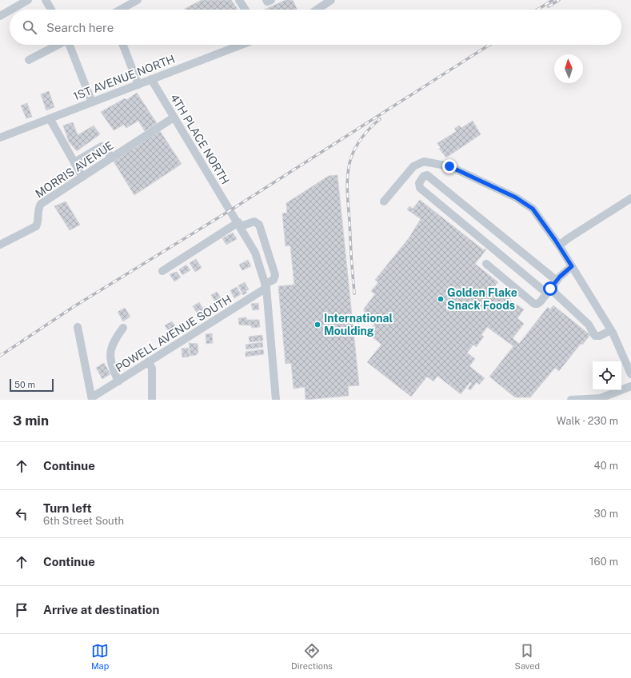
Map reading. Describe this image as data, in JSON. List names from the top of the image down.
{
  "streets": {
    "street": [
      "1ST AVENUE NORTH",
      "4TH PLACE NORTH",
      "MORRIS AVENUE",
      "POWELL AVENUE SOUTH"
    ]
  },
  "crossings": [
    ["1ST AVENUE NORTH", "4TH PLACE NORTH"],
    ["4TH PLACE NORTH", "MORRIS AVENUE"],
    ["4TH PLACE NORTH", "POWELL AVENUE SOUTH"]
  ],
  "places": ["Golden Flake Snack Foods", "International Moulding"],
  "scale_bar": "50 m",
  "north": "top",
  "page": {
    "search": "Search here",
    "scale": "50 m",
    "heading": ["3 min", "Walk · 230 m"],
    "list": [
      ["Continue", "40 m"],
      ["Turn left", "6th Street South", "30 m"],
      ["Continue", "160 m"],
      "Arrive at destination"
    ],
    "nav": ["Map", "Directions", "Saved"]
  }
}
